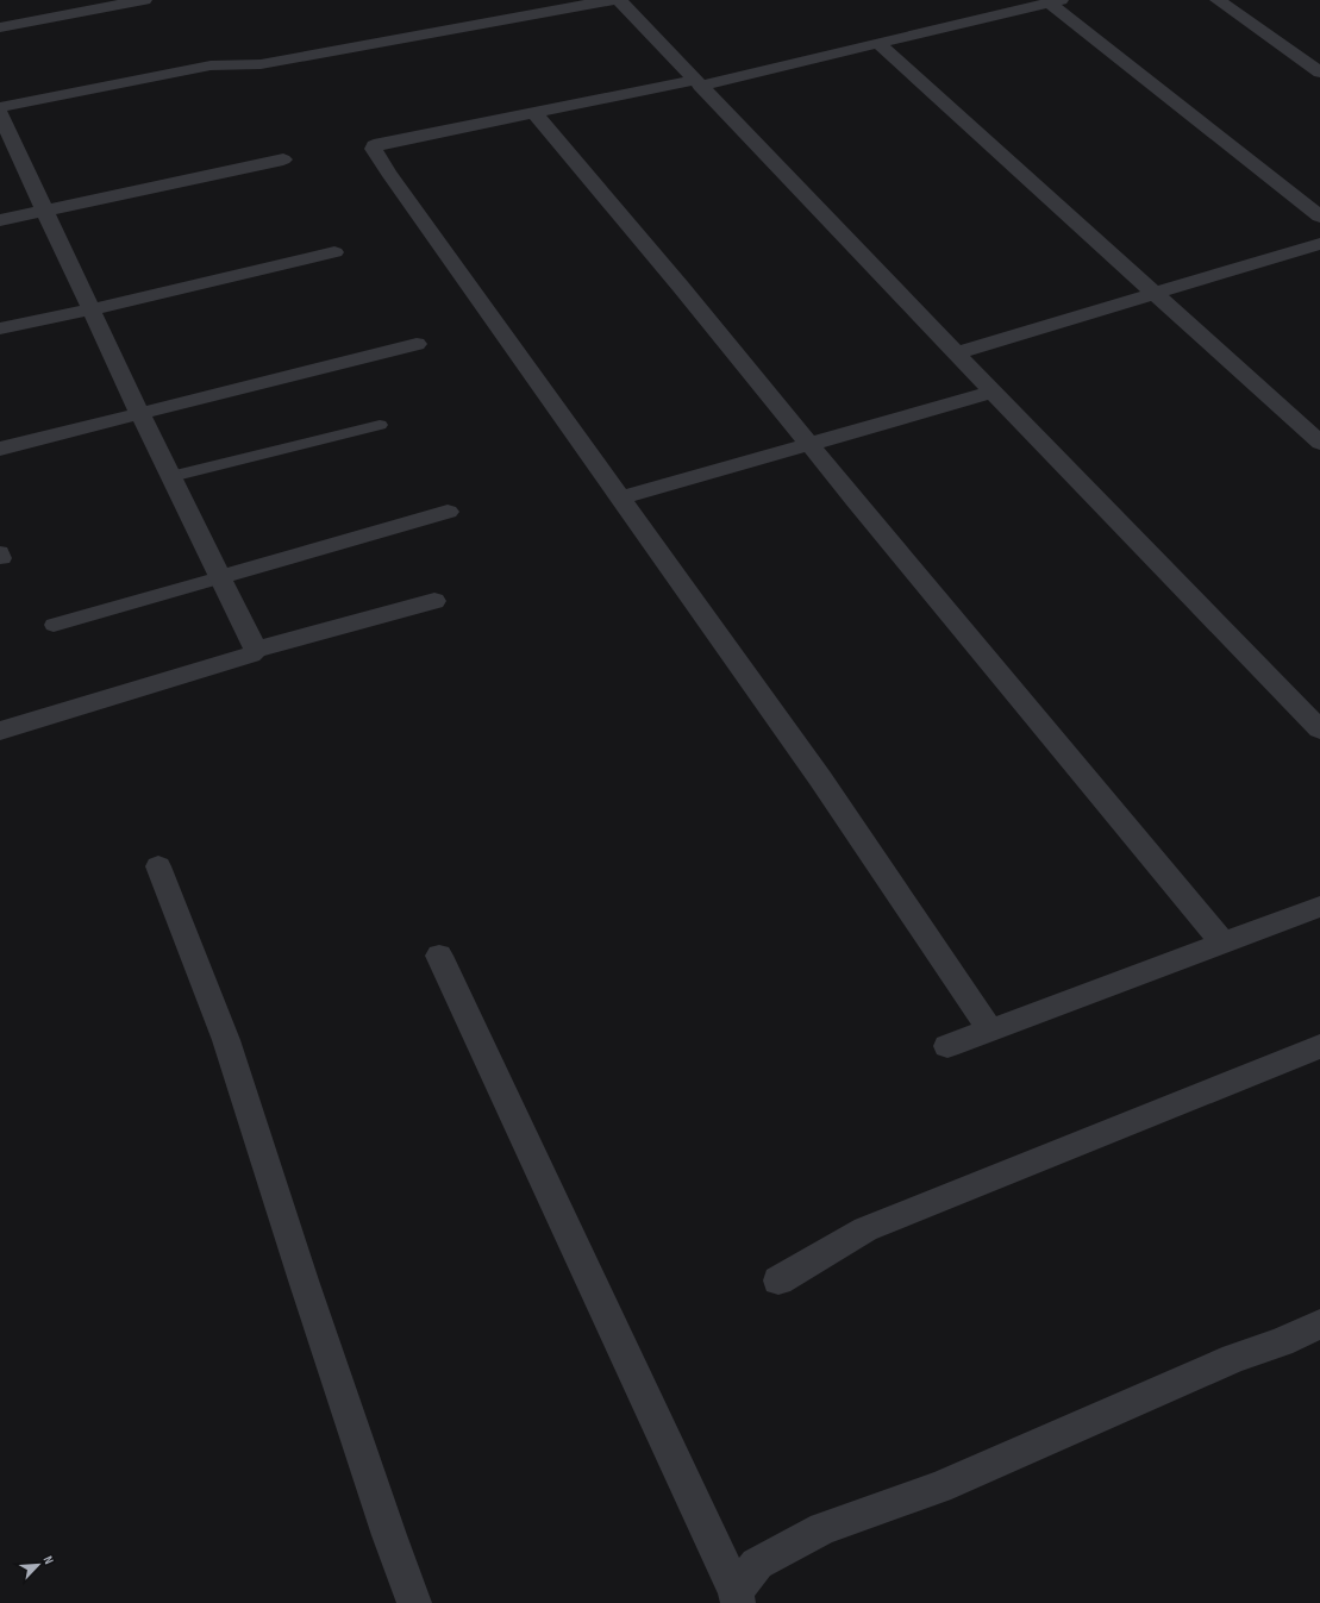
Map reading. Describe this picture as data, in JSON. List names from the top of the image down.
{
  "north": "top right"
}
